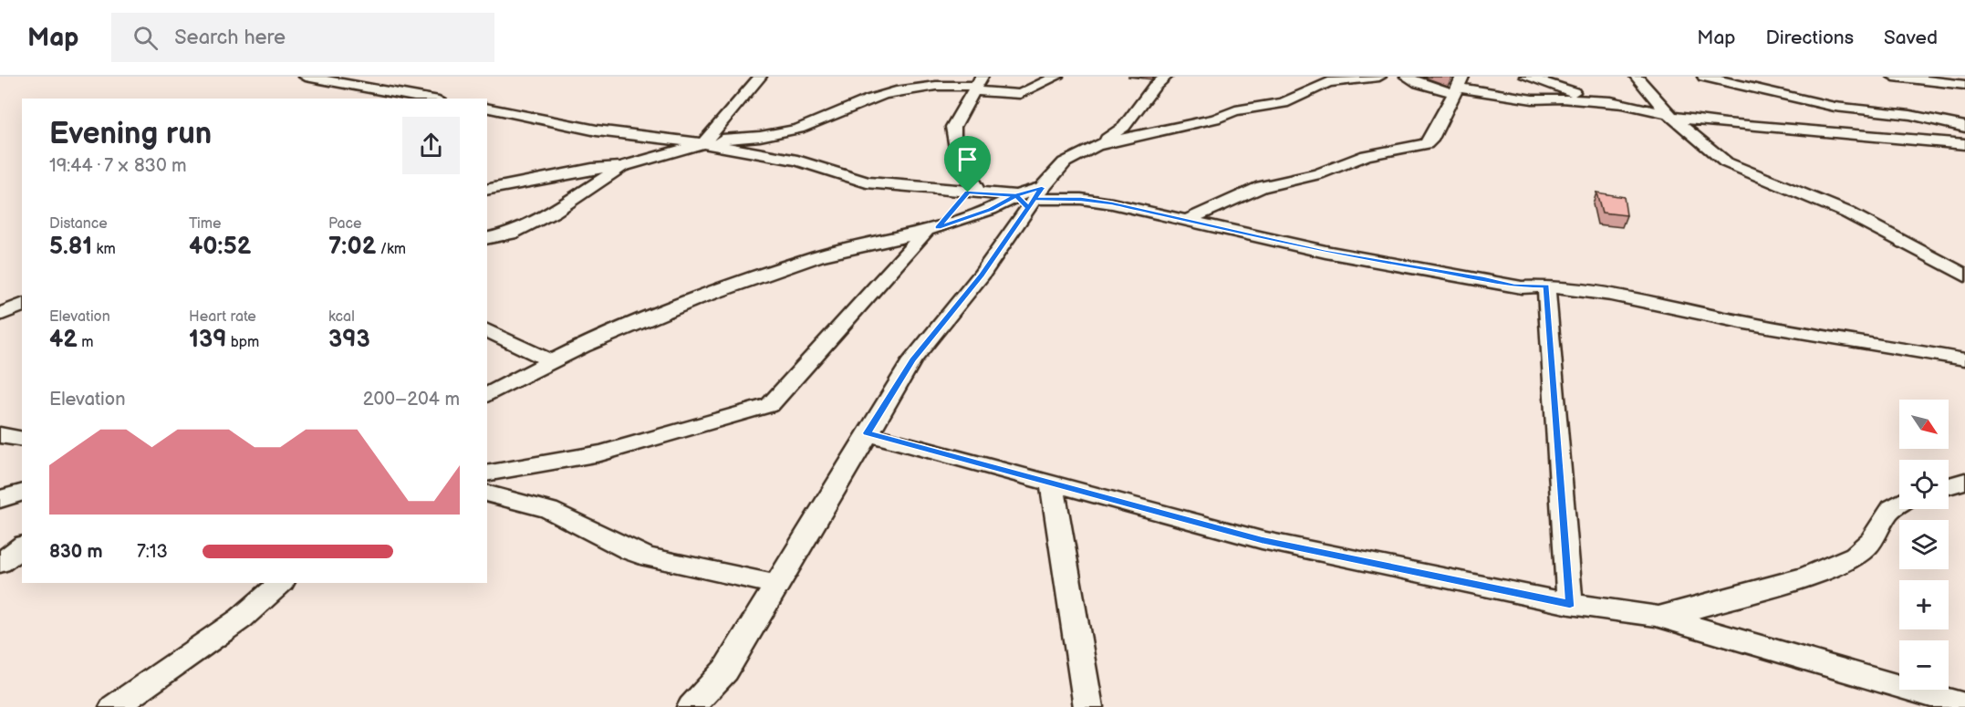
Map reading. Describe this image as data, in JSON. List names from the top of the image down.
{
  "north": "bottom right",
  "page": {
    "header": "Map",
    "search": "Search here",
    "nav": ["Map", "Directions", "Saved"],
    "heading": ["Evening run", "19:44 · 7 × 830 m"],
    "stats": [
      ["Distance", "5.81 km"],
      ["Time", "40:52"],
      ["Pace", "7:02 /km"],
      ["Elevation", "42 m"],
      ["Heart rate", "139 bpm"],
      ["kcal", "393"]
    ],
    "chart": ["Elevation", "200–204 m"],
    "map_buttons": ["+", "−"],
    "list": [
      {
        "name": "830 m",
        "note": "7:13"
      }
    ]
  }
}
